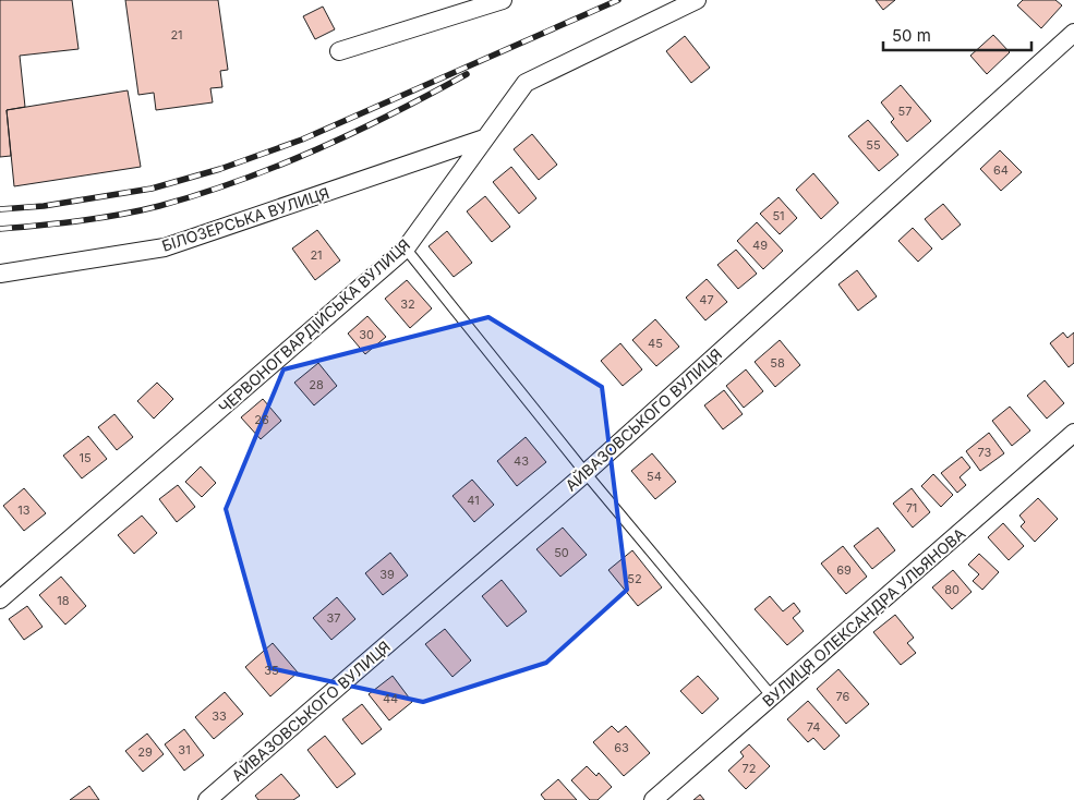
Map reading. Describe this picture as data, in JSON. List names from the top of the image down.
{
  "streets": {
    "street": [
      "БІЛОЗЕРСЬКА ВУЛИЦЯ",
      "ЧЕРВОНОГВАРДІЙСЬКА ВУЛИЦЯ",
      "АЙВАЗОВСЬКОГО ВУЛИЦЯ",
      "ВУЛИЦЯ ОЛЕКСАНДРА УЛЬЯНОВА"
    ]
  },
  "crossings": [
    ["БІЛОЗЕРСЬКА ВУЛИЦЯ", "ЧЕРВОНОГВАРДІЙСЬКА ВУЛИЦЯ"]
  ],
  "house_numbers": [
    "21",
    "57",
    "55",
    "64",
    "51",
    "49",
    "21",
    "47",
    "32",
    "30",
    "45",
    "58",
    "28",
    "26",
    "73",
    "15",
    "43",
    "54",
    "41",
    "71",
    "13",
    "50",
    "69",
    "39",
    "52",
    "80",
    "18",
    "37",
    "35",
    "76",
    "44",
    "33",
    "74",
    "63",
    "31",
    "29",
    "72"
  ],
  "scale_bar": "50 m"
}
